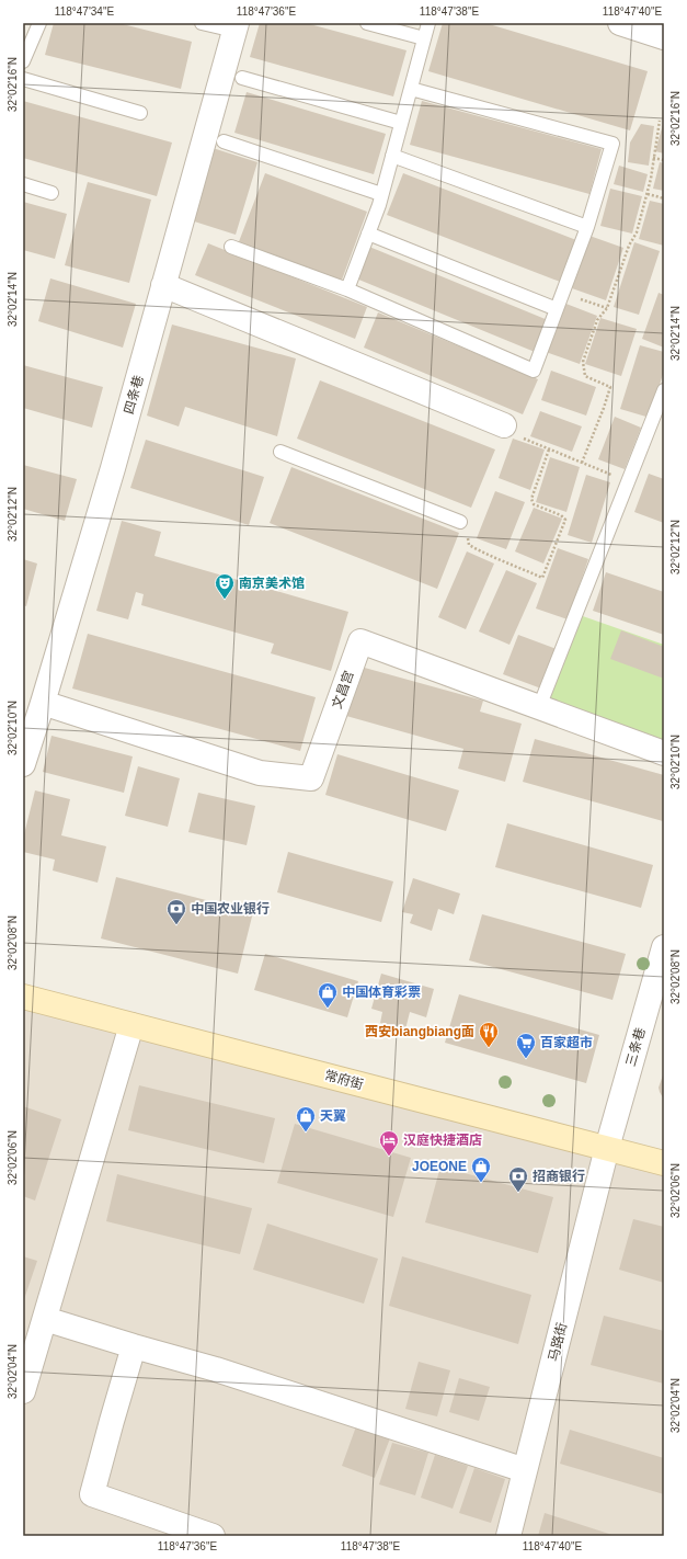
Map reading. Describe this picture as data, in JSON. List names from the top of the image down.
{
  "streets": {
    "main road": ["常府街"],
    "street": [
      "四条巷",
      "文昌宫",
      "三条巷",
      "马路街"
    ]
  },
  "crossings": [
    ["四条巷", "文昌宫"],
    ["三条巷", "常府街"],
    ["三条巷", "马路街"],
    ["常府街", "马路街"]
  ],
  "places": {
    "theatre": ["南京美术馆"],
    "bank": ["中国农业银行", "招商银行"],
    "shop": ["中国体育彩票", "天翼", "JOEONE"],
    "restaurant": ["西安biangbiang面"],
    "supermarket": ["百家超市"],
    "hotel": ["汉庭快捷酒店"]
  },
  "coordinates": [
    "118°47'34\"E",
    "118°47'36\"E",
    "118°47'38\"E",
    "118°47'40\"E",
    "32°02'16\"N",
    "32°02'14\"N",
    "32°02'12\"N",
    "32°02'10\"N",
    "32°02'08\"N",
    "32°02'06\"N",
    "32°02'04\"N"
  ]
}
